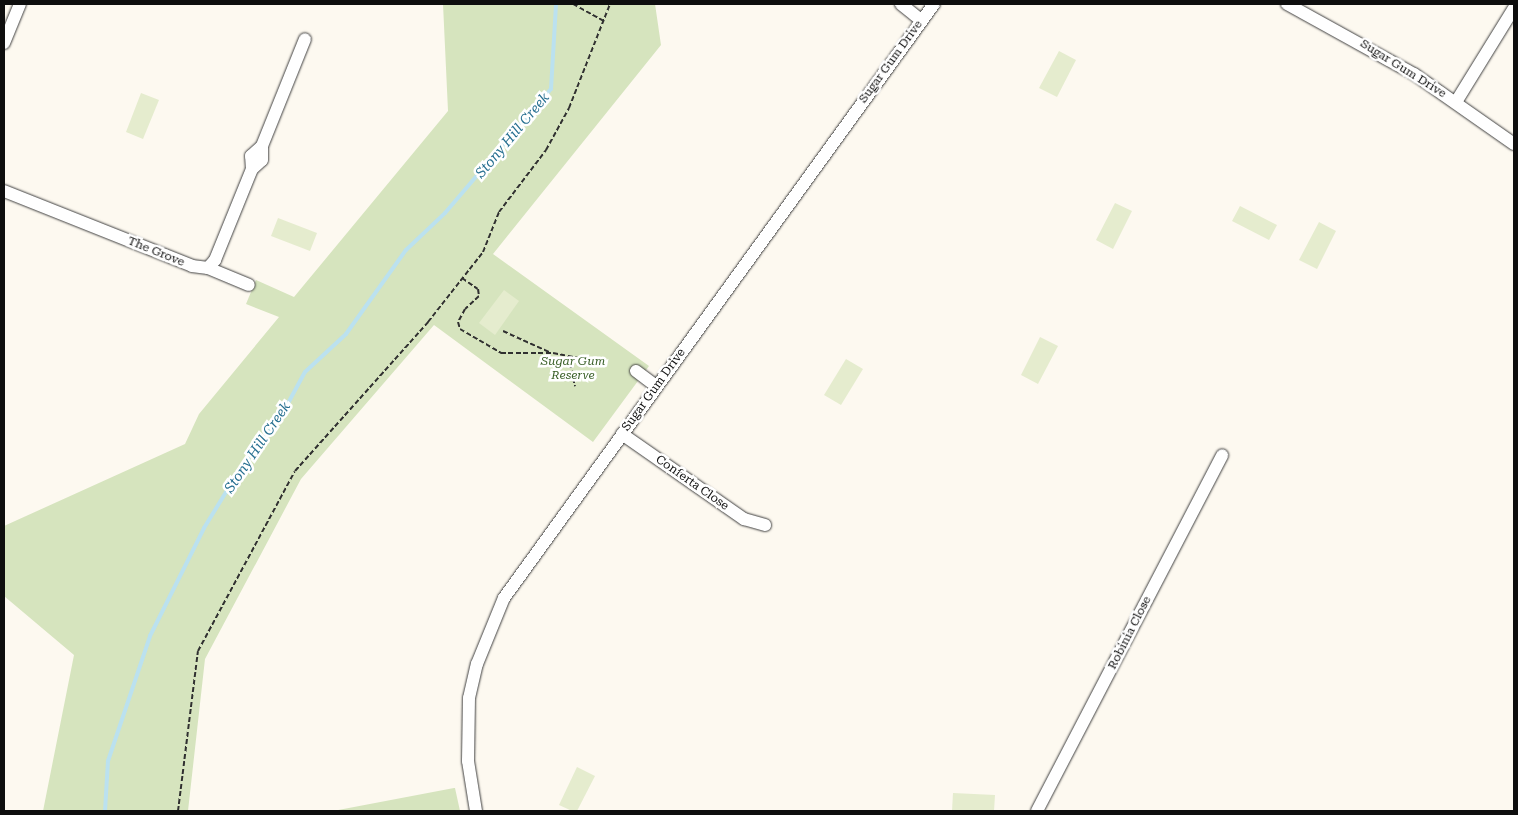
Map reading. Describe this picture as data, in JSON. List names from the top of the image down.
{
  "streets": {
    "street": [
      "Sugar Gum Drive",
      "The Grove",
      "Conferta Close",
      "Robinia Close"
    ]
  },
  "crossings": [
    ["Sugar Gum Drive", "Conferta Close"]
  ],
  "water": ["Stony Hill Creek"],
  "parks": ["Sugar Gum Reserve"]
}
